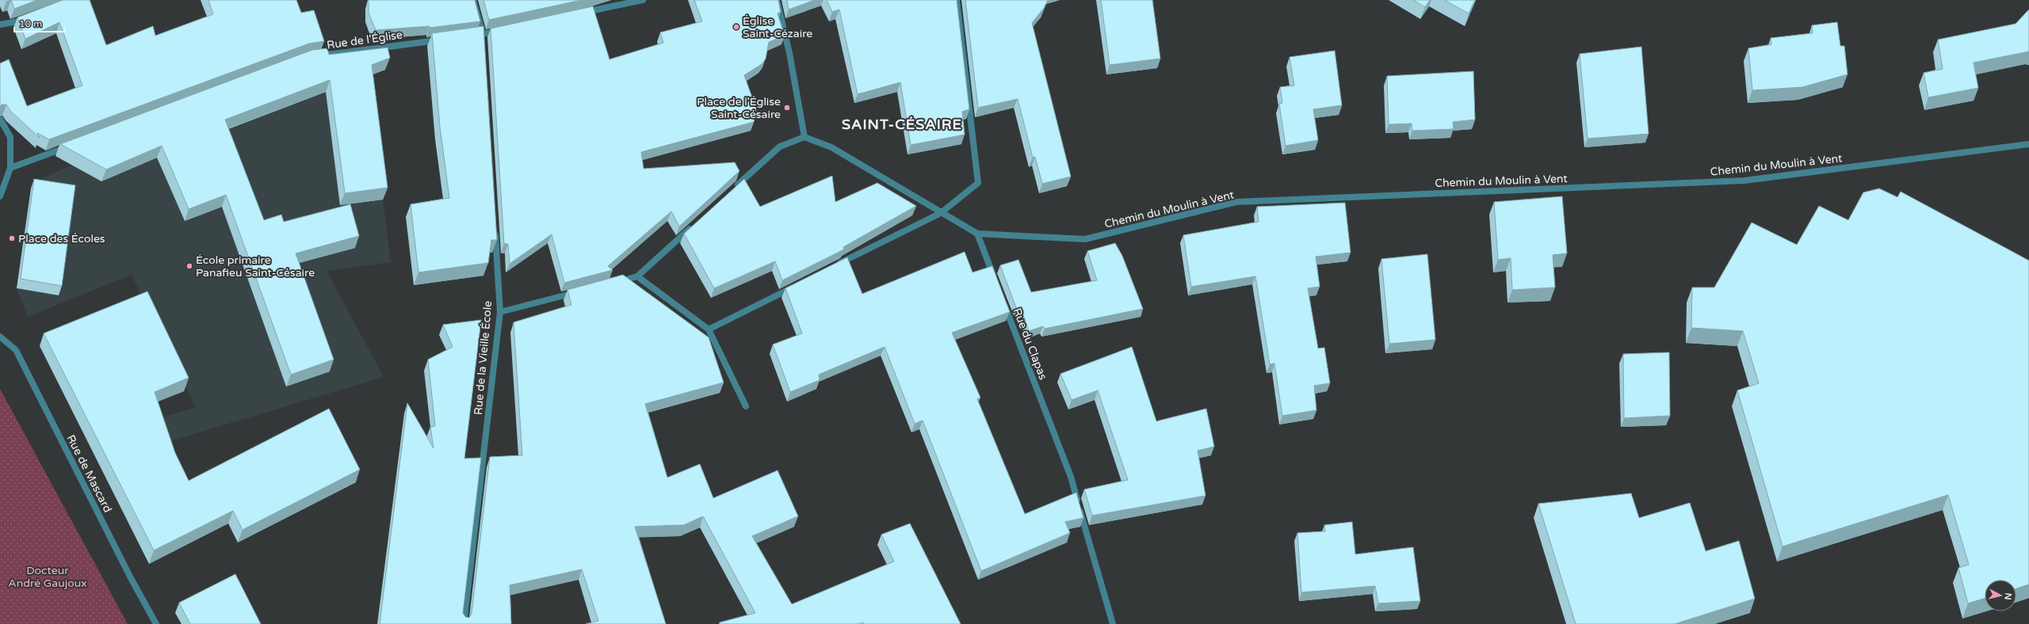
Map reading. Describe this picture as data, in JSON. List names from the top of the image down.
{
  "streets": {
    "street": [
      "Rue de l'Église",
      "Chemin du Moulin à Vent",
      "Rue du Clapas",
      "Rue de la Vieille École",
      "Rue de Mascard"
    ]
  },
  "districts": ["SAINT-CÉSAIRE"],
  "parks": ["Docteur André Gaujoux"],
  "places": [
    "Église Saint-Cézaire",
    "Place de l'Église Saint-Césaire",
    "Place des Écoles",
    "École primaire Panafieu Saint-Césaire"
  ],
  "scale_bar": "10 m",
  "north": "right"
}
